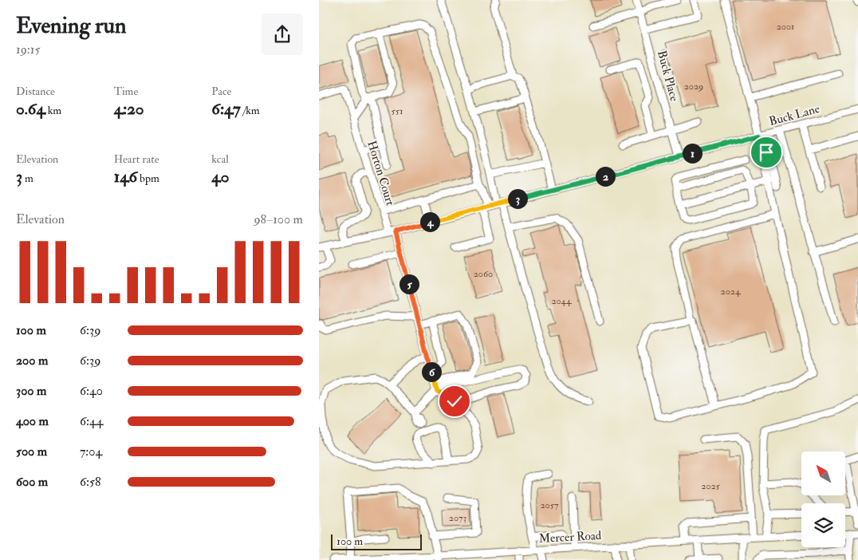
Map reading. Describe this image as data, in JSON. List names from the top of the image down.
{
  "streets": {
    "street": [
      "Buck Place",
      "Buck Lane",
      "Horton Court",
      "Mercer Road"
    ]
  },
  "crossings": [
    ["Buck Place", "Buck Lane"],
    ["Buck Lane", "Horton Court"]
  ],
  "house_numbers": [
    "2001",
    "2029",
    "551",
    "2060",
    "2024",
    "2044",
    "2025",
    "2057",
    "2073"
  ],
  "scale_bar": "100 m",
  "north": "top left",
  "page": {
    "heading": ["Evening run", "19:15"],
    "stats": [
      ["Distance", "0.64 km"],
      ["Time", "4:20"],
      ["Pace", "6:47 /km"],
      ["Elevation", "3 m"],
      ["Heart rate", "146 bpm"],
      ["kcal", "40"]
    ],
    "pins": [
      "1",
      "2",
      "3",
      "4",
      "5",
      "6"
    ],
    "chart": ["Elevation", "98–100 m"],
    "list": [
      {
        "name": "100 m",
        "note": "6:39"
      },
      {
        "name": "200 m",
        "note": "6:39"
      },
      {
        "name": "300 m",
        "note": "6:40"
      },
      {
        "name": "400 m",
        "note": "6:44"
      },
      {
        "name": "500 m",
        "note": "7:04"
      },
      {
        "name": "600 m",
        "note": "6:58"
      }
    ],
    "scale": "100 m"
  }
}
